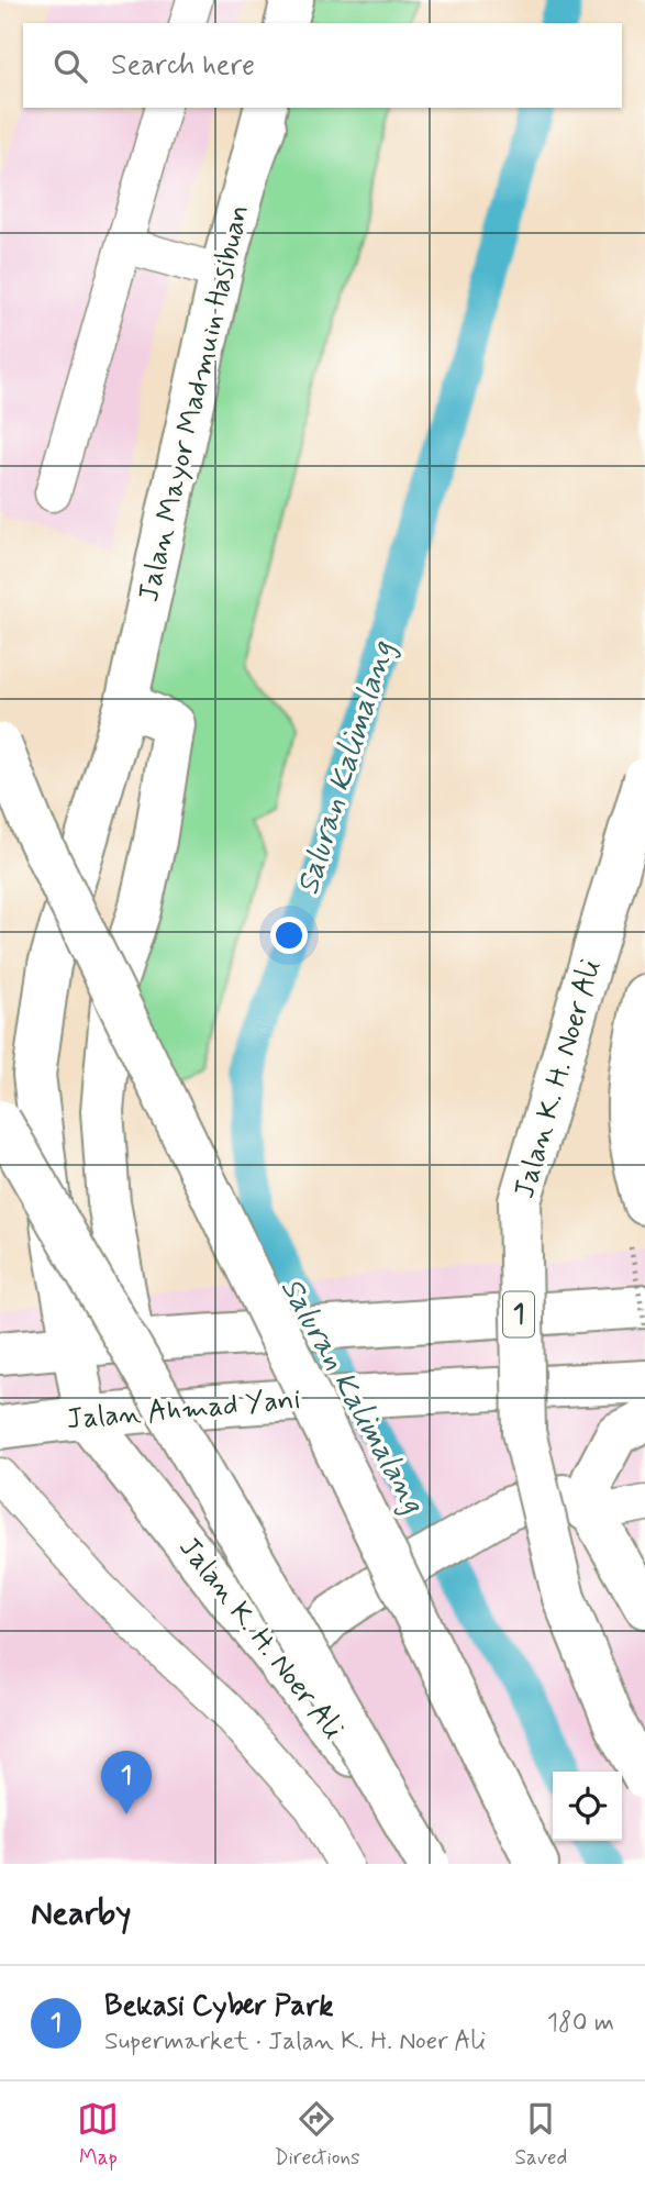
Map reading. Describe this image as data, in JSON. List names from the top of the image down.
{
  "streets": {
    "main road": [
      "Jalan Mayor Madmuin Hasibuan",
      "Jalan K. H. Noer Ali",
      "1",
      "Jalan Ahmad Yani"
    ]
  },
  "crossings": [
    ["Jalan Mayor Madmuin Hasibuan", "Jalan K. H. Noer Ali"],
    ["Jalan Mayor Madmuin Hasibuan", "1"],
    ["Jalan Mayor Madmuin Hasibuan", "Jalan Ahmad Yani"],
    ["Jalan K. H. Noer Ali", "Jalan Ahmad Yani"]
  ],
  "water": ["Saluran Kalimalang"],
  "page": {
    "search": "Search here",
    "pins": "1",
    "heading": "Nearby",
    "list": [
      {
        "mark": "1",
        "name": "Bekasi Cyber Park",
        "note": "Supermarket · Jalan K. H. Noer Ali",
        "value": "180 m"
      }
    ],
    "nav": ["Map", "Directions", "Saved"]
  }
}
